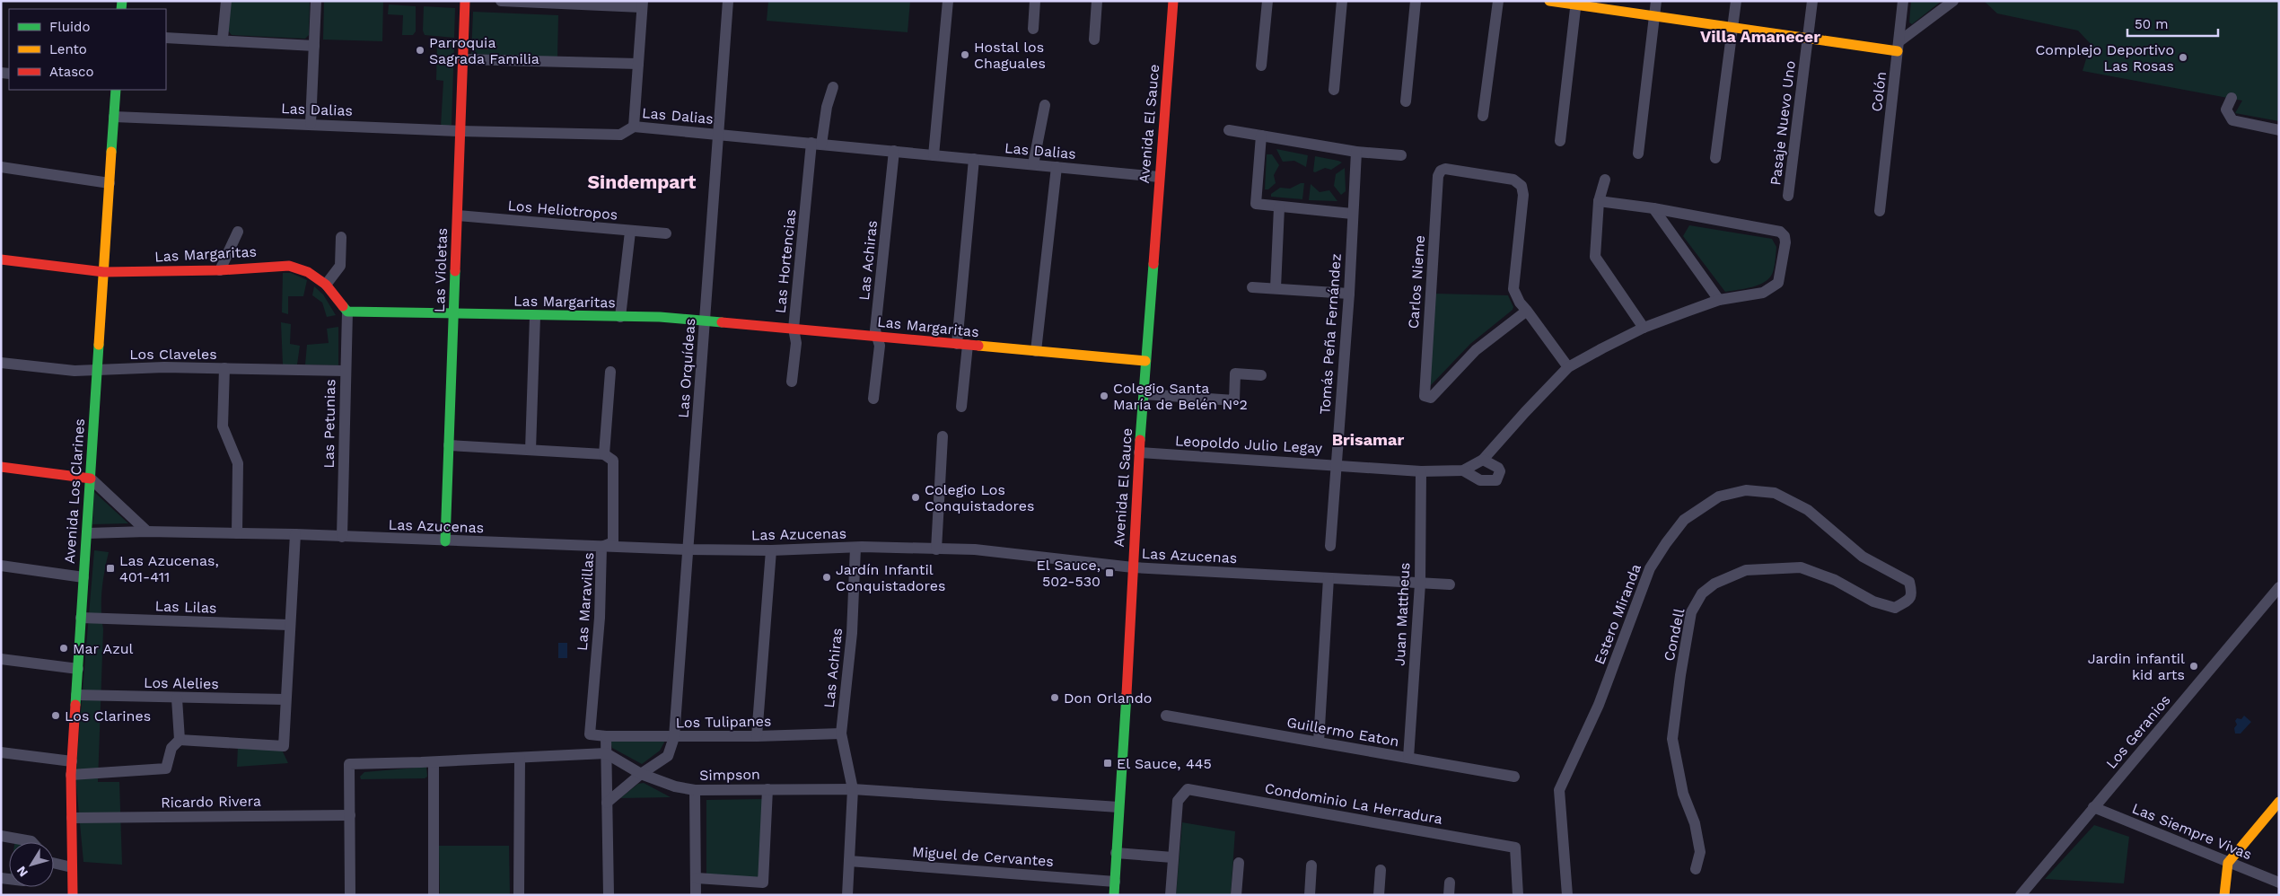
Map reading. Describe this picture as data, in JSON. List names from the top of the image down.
{
  "streets": {
    "street": [
      "Colón",
      "Las Dalias",
      "Pasaje Nuevo Uno",
      "Avenida El Sauce",
      "Los Heliotropos",
      "Las Margaritas",
      "Las Achiras",
      "Las Hortencias",
      "Las Violetas",
      "Carlos Nieme",
      "Tomás Peña Fernández",
      "Los Claveles",
      "Las Orquídeas",
      "Las Petunias",
      "Leopoldo Julio Legay",
      "Avenida Los Clarines",
      "Las Azucenas",
      "Las Maravillas",
      "Las Lilas",
      "Juan Mattheus",
      "Estero Miranda",
      "Condell",
      "Los Alelies",
      "Los Tulipanes",
      "Guillermo Eaton",
      "Los Geranios",
      "Simpson",
      "Ricardo Rivera",
      "Condominio La Herradura",
      "Las Siempre Vivas",
      "Miguel de Cervantes"
    ]
  },
  "crossings": [
    ["Las Dalias", "Avenida El Sauce"],
    ["Las Dalias", "Las Achiras"],
    ["Las Dalias", "Las Hortencias"],
    ["Las Dalias", "Las Violetas"],
    ["Las Dalias", "Las Orquídeas"],
    ["Las Dalias", "Avenida Los Clarines"],
    ["Avenida El Sauce", "Las Margaritas"],
    ["Avenida El Sauce", "Leopoldo Julio Legay"],
    ["Avenida El Sauce", "Las Azucenas"],
    ["Avenida El Sauce", "Simpson"],
    ["Avenida El Sauce", "Miguel de Cervantes"],
    ["Los Heliotropos", "Las Violetas"],
    ["Las Margaritas", "Las Achiras"],
    ["Las Margaritas", "Las Hortencias"],
    ["Las Margaritas", "Las Violetas"],
    ["Las Margaritas", "Las Orquídeas"],
    ["Las Margaritas", "Las Petunias"],
    ["Las Margaritas", "Avenida Los Clarines"],
    ["Las Achiras", "Las Azucenas"],
    ["Las Achiras", "Los Tulipanes"],
    ["Las Achiras", "Simpson"],
    ["Las Achiras", "Miguel de Cervantes"],
    ["Las Violetas", "Las Azucenas"],
    ["Tomás Peña Fernández", "Leopoldo Julio Legay"],
    ["Los Claveles", "Las Petunias"],
    ["Los Claveles", "Avenida Los Clarines"],
    ["Las Orquídeas", "Las Azucenas"],
    ["Las Orquídeas", "Los Tulipanes"],
    ["Las Orquídeas", "Simpson"],
    ["Las Petunias", "Las Azucenas"],
    ["Leopoldo Julio Legay", "Juan Mattheus"],
    ["Avenida Los Clarines", "Las Azucenas"],
    ["Avenida Los Clarines", "Las Lilas"],
    ["Avenida Los Clarines", "Los Alelies"],
    ["Avenida Los Clarines", "Ricardo Rivera"],
    ["Las Azucenas", "Las Maravillas"],
    ["Las Azucenas", "Juan Mattheus"],
    ["Las Maravillas", "Los Tulipanes"],
    ["Juan Mattheus", "Guillermo Eaton"],
    ["Estero Miranda", "Condell"],
    ["Los Geranios", "Las Siempre Vivas"]
  ],
  "districts": ["Villa Amanecer", "Sindempart", "Brisamar"],
  "places": {
    "other": [
      "Parroquia Sagrada Familia",
      "Hostal los Chaguales",
      "Complejo Deportivo Las Rosas",
      "Colegio Santa María de Belén N°2",
      "Colegio Los Conquistadores",
      "Jardín Infantil Conquistadores",
      "Mar Azul",
      "Jardin infantil kid arts",
      "Don Orlando",
      "Los Clarines"
    ],
    "transit": ["Las Azucenas, 401-411", "El Sauce, 502-530", "El Sauce, 445"]
  },
  "legend": ["Fluido", "Lento", "Atasco"],
  "scale_bar": "50 m",
  "north": "bottom left"
}
